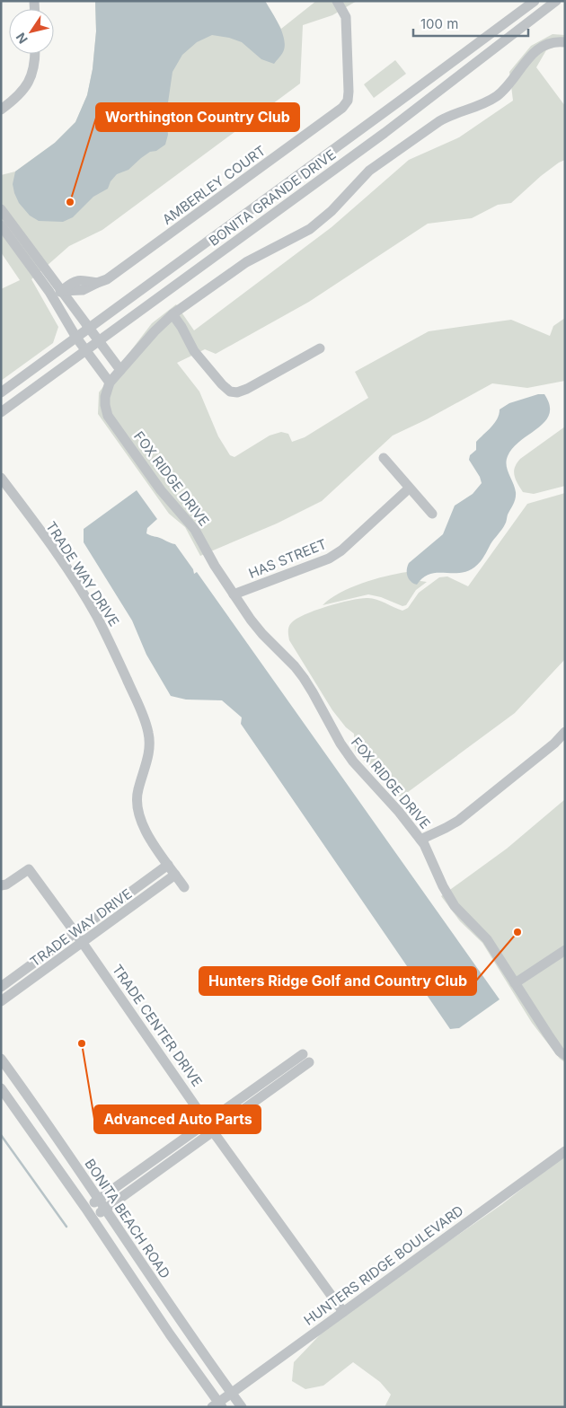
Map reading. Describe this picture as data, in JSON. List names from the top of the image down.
{
  "streets": {
    "street": [
      "AMBERLEY COURT",
      "BONITA GRANDE DRIVE",
      "FOX RIDGE DRIVE",
      "HAS STREET",
      "TRADE WAY DRIVE",
      "TRADE CENTER DRIVE",
      "BONITA BEACH ROAD",
      "HUNTERS RIDGE BOULEVARD"
    ]
  },
  "crossings": [
    ["FOX RIDGE DRIVE", "HAS STREET"],
    ["TRADE WAY DRIVE", "TRADE CENTER DRIVE"],
    ["TRADE CENTER DRIVE", "HUNTERS RIDGE BOULEVARD"],
    ["BONITA BEACH ROAD", "HUNTERS RIDGE BOULEVARD"]
  ],
  "places": ["Worthington Country Club", "Hunters Ridge Golf and Country Club", "Advanced Auto Parts"],
  "scale_bar": "100 m",
  "north": "bottom left"
}
